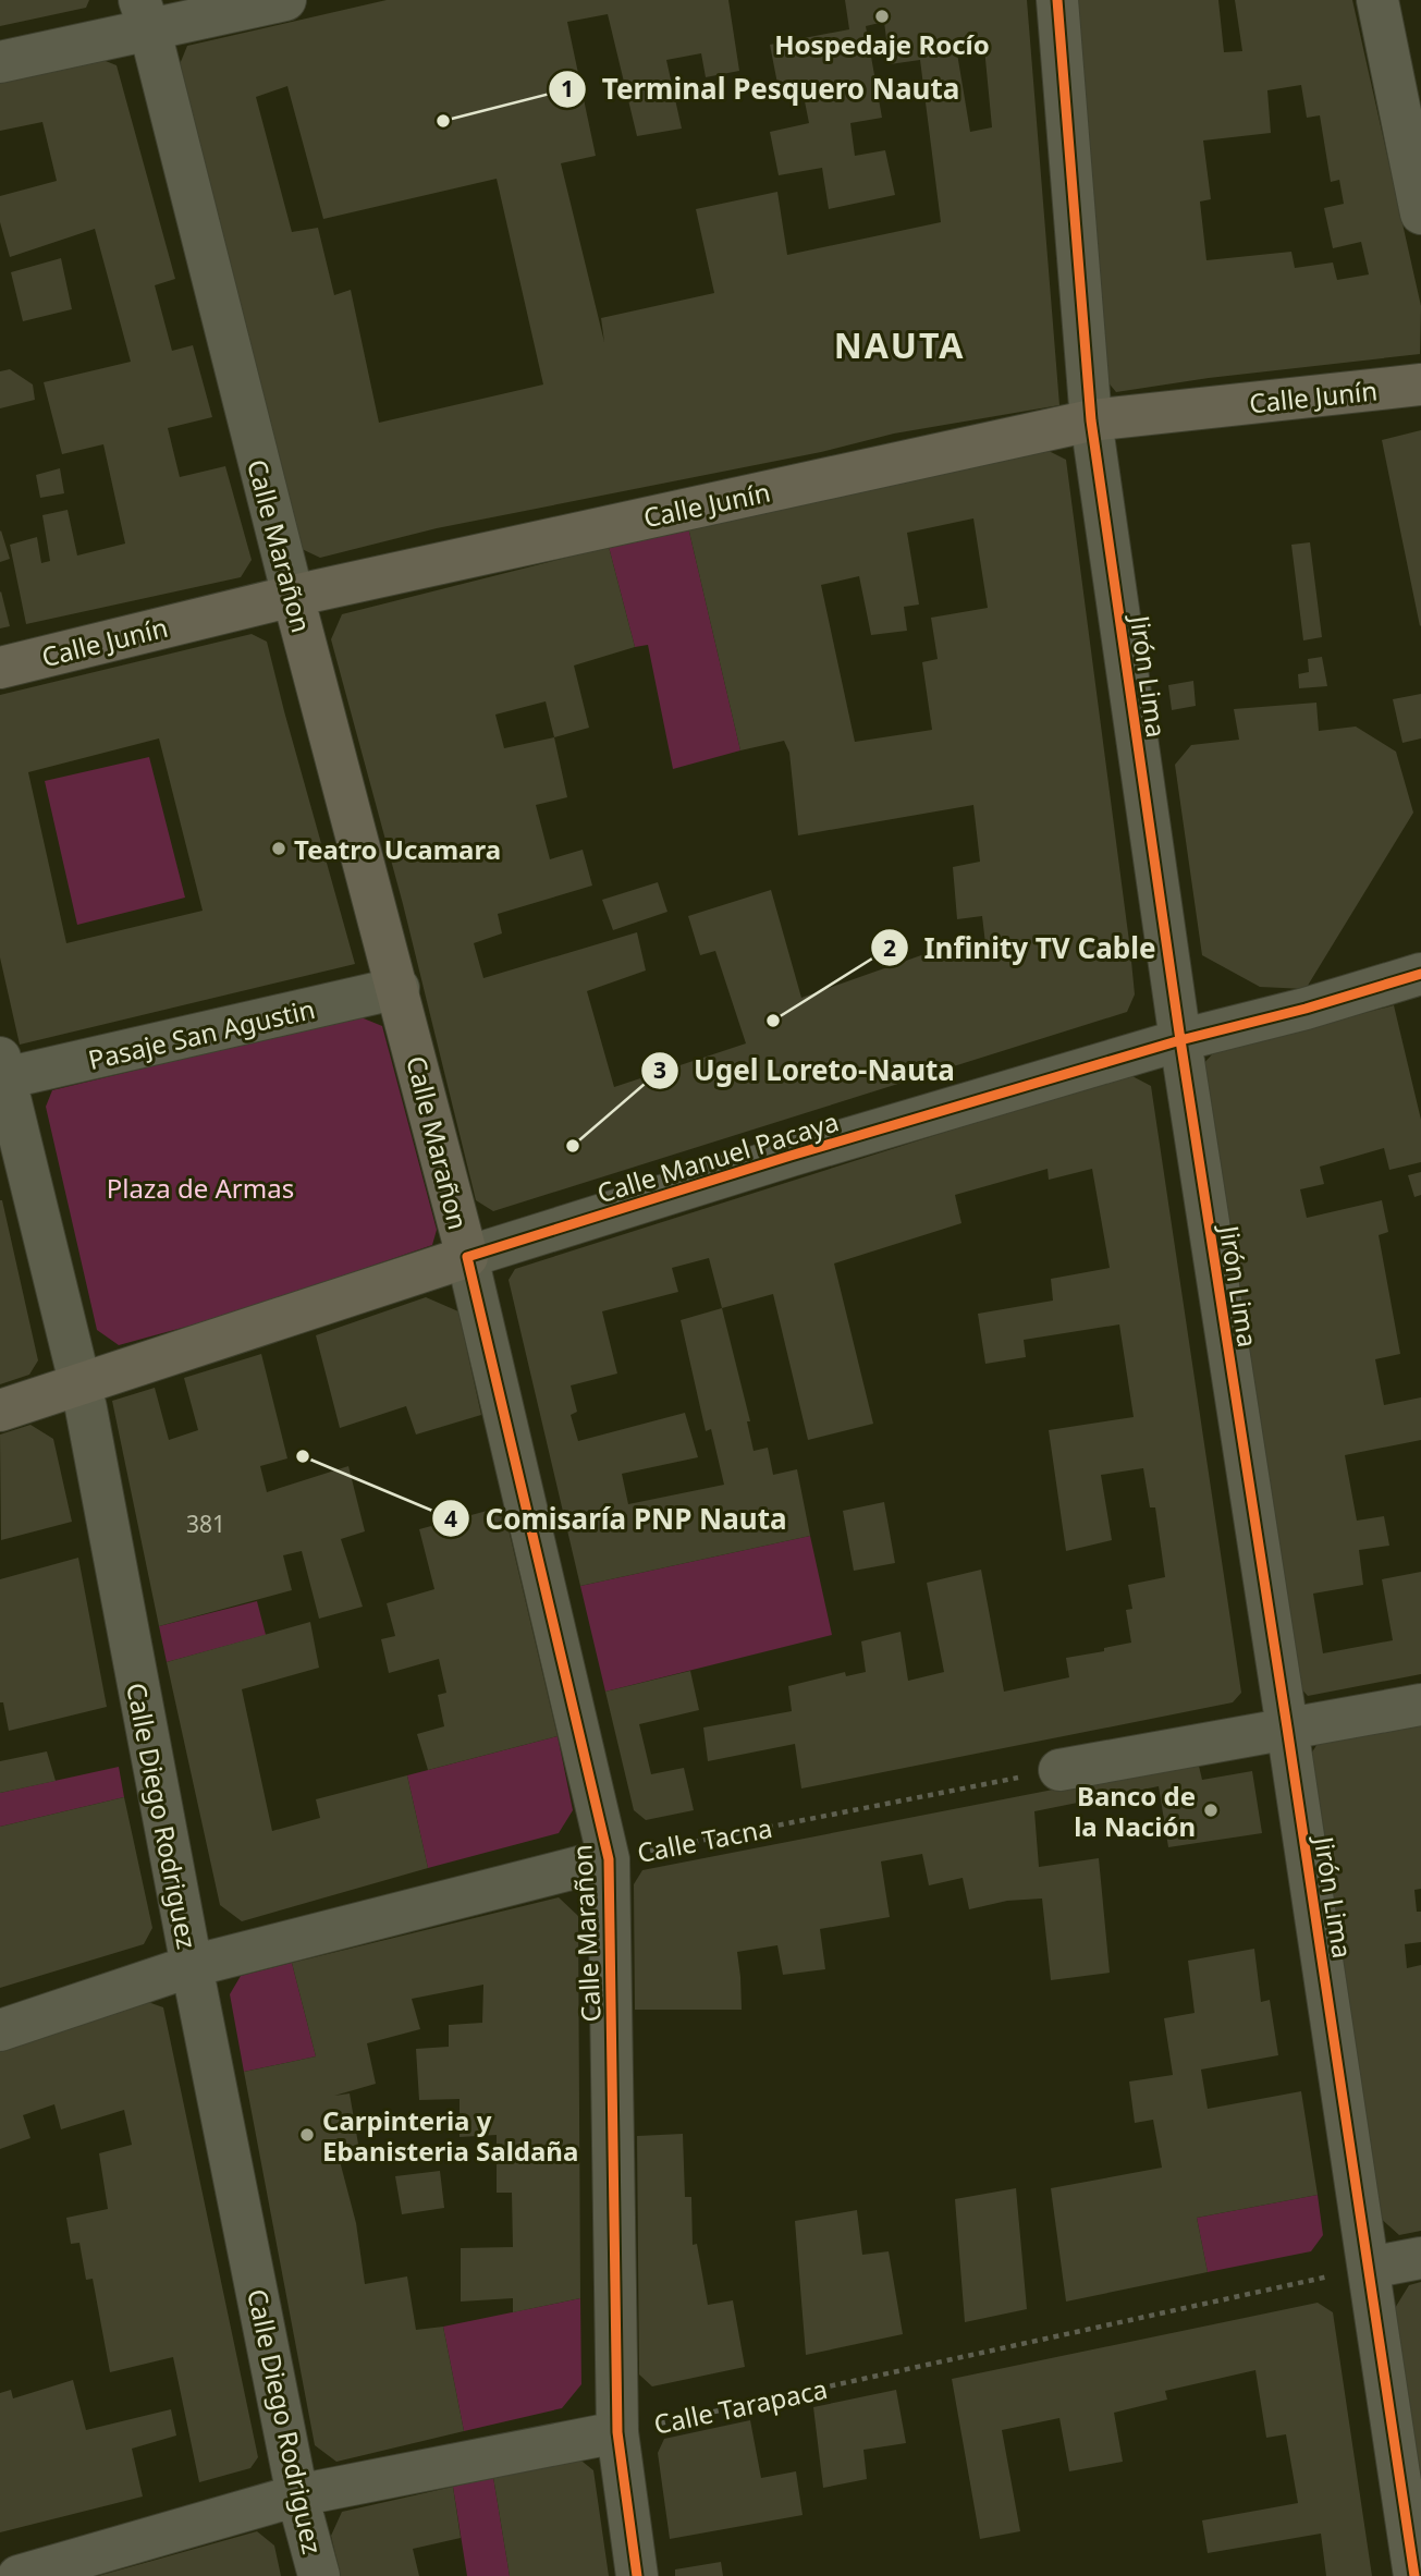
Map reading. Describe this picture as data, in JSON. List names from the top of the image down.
{
  "streets": {
    "main road": ["Calle Junín", "Calle Marañon", "Calle Manuel Pacaya"],
    "street": [
      "Jirón Lima",
      "Pasaje San Agustin",
      "Calle Diego Rodriguez",
      "Calle Tacna",
      "Calle Tarapaca"
    ]
  },
  "crossings": [
    ["Calle Junín", "Calle Marañon"],
    ["Calle Junín", "Jirón Lima"],
    ["Calle Marañon", "Pasaje San Agustin"],
    ["Calle Marañon", "Calle Manuel Pacaya"],
    ["Calle Marañon", "Calle Tacna"],
    ["Calle Marañon", "Calle Tarapaca"],
    ["Jirón Lima", "Calle Manuel Pacaya"],
    ["Jirón Lima", "Calle Tarapaca"],
    ["Pasaje San Agustin", "Calle Diego Rodriguez"],
    ["Calle Manuel Pacaya", "Calle Diego Rodriguez"],
    ["Calle Diego Rodriguez", "Calle Tacna"],
    ["Calle Diego Rodriguez", "Calle Tarapaca"]
  ],
  "districts": ["NAUTA"],
  "parks": ["Plaza de Armas"],
  "places": [
    "Hospedaje Rocío",
    "Terminal Pesquero Nauta",
    "Teatro Ucamara",
    "Infinity TV Cable",
    "Ugel Loreto-Nauta",
    "Comisaría PNP Nauta",
    "Banco de la Nación",
    "Carpinteria y Ebanisteria Saldaña"
  ],
  "house_numbers": ["381"]
}
